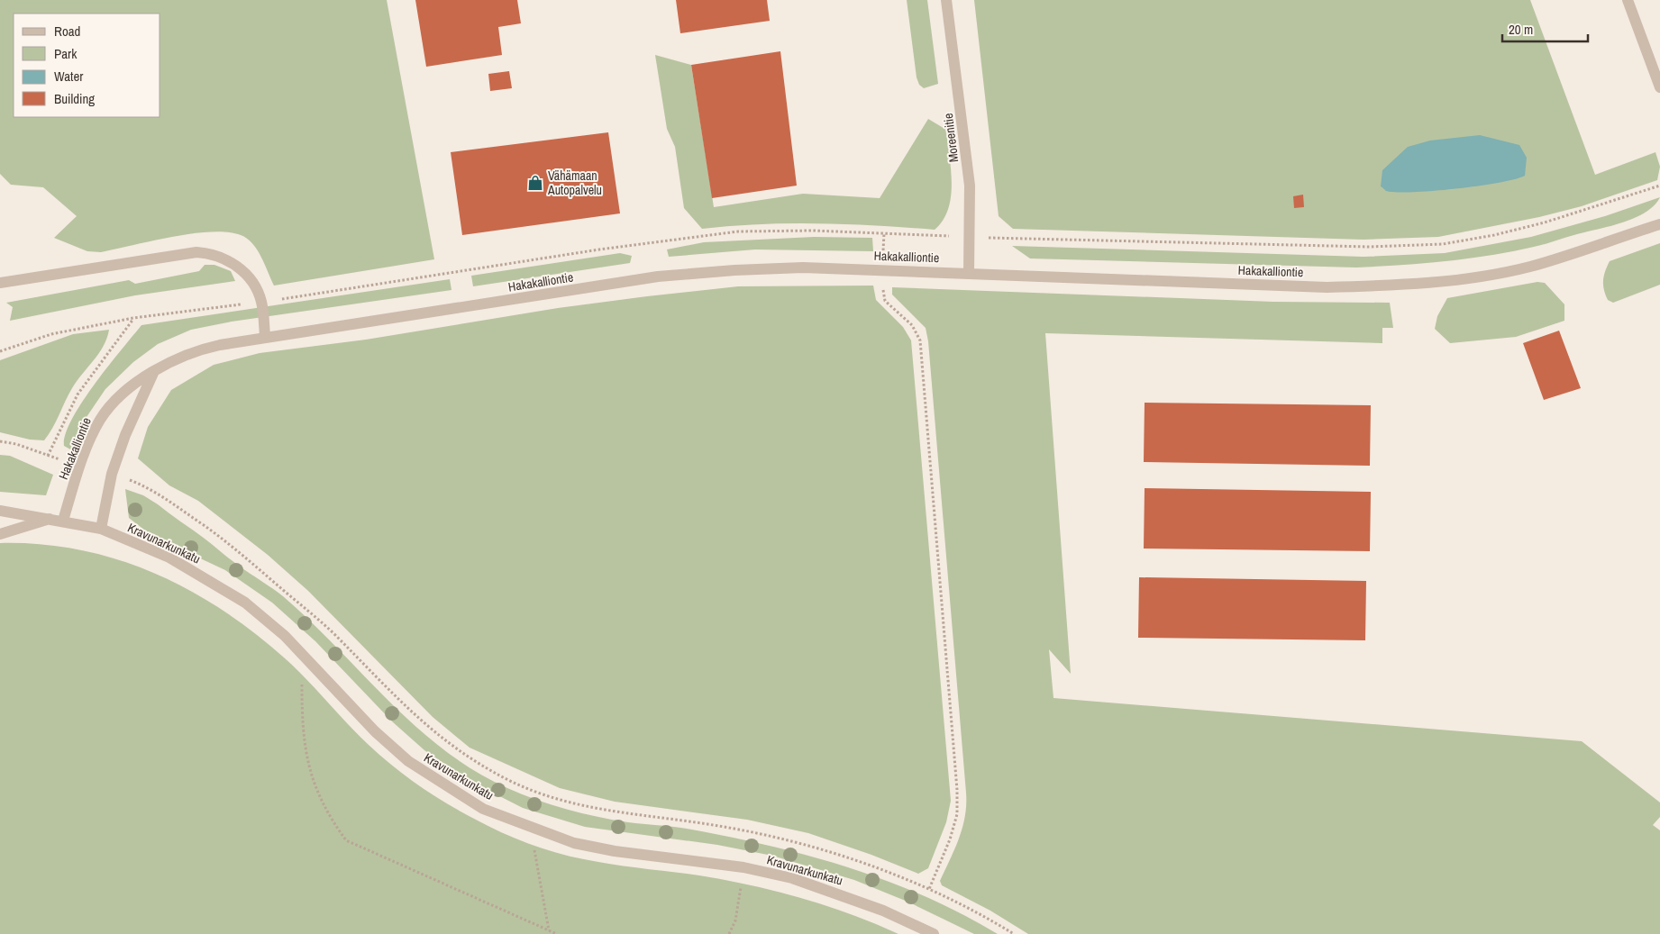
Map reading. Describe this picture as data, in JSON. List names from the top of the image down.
{
  "streets": {
    "street": ["Moreenitie", "Hakakalliontie", "Kravunarkunkatu"]
  },
  "crossings": [
    ["Moreenitie", "Hakakalliontie"],
    ["Hakakalliontie", "Kravunarkunkatu"]
  ],
  "places": {
    "shop": ["Vähämaan Autopalvelu"]
  },
  "legend": [
    "Road",
    "Park",
    "Water",
    "Building"
  ],
  "scale_bar": "20 m"
}
